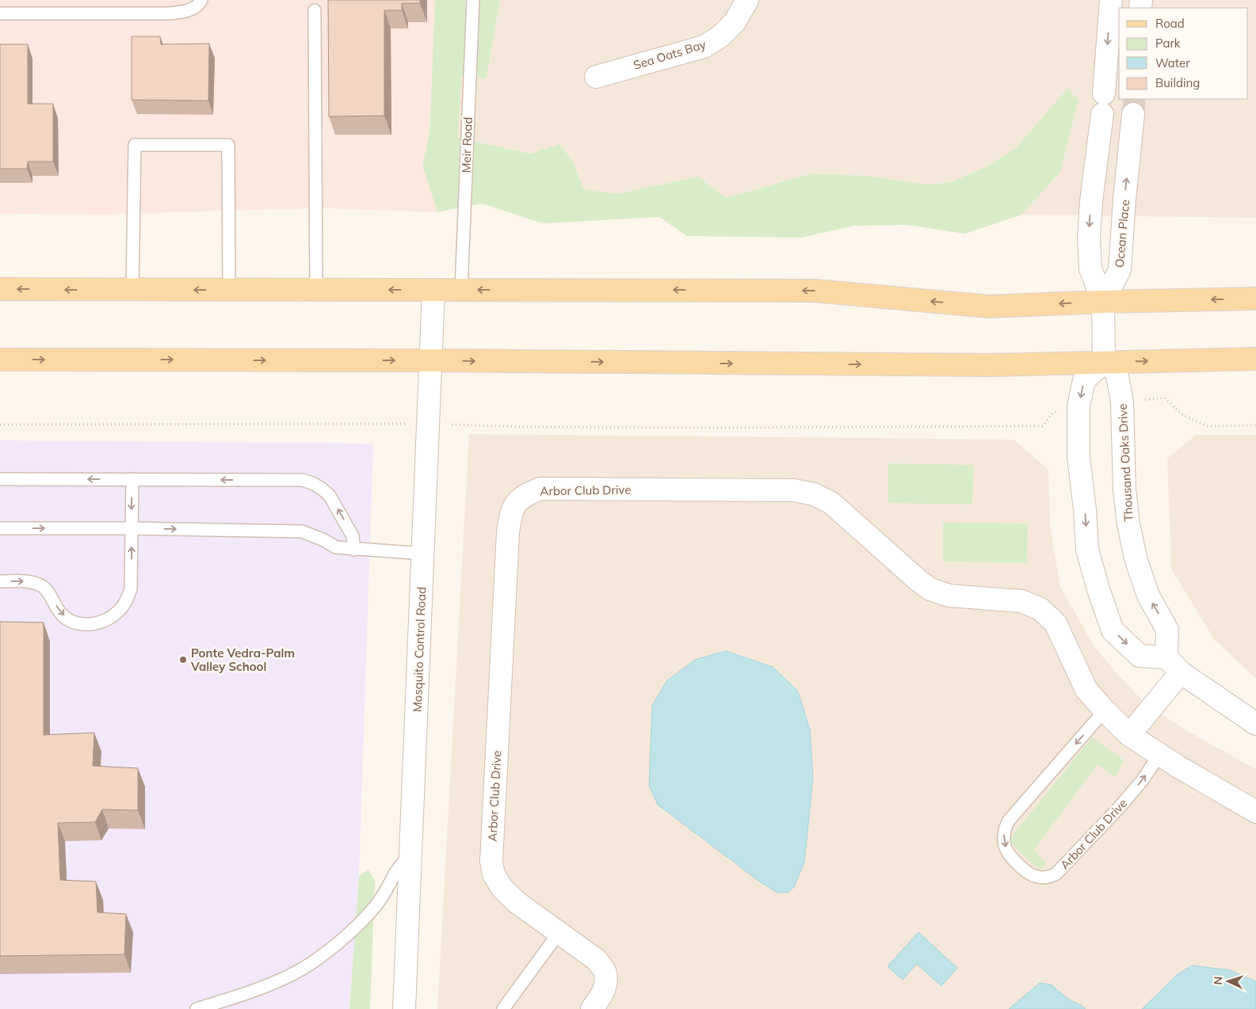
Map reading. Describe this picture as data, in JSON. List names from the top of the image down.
{
  "streets": {
    "street": [
      "Sea Oats Bay",
      "Ocean Place",
      "Thousand Oaks Drive",
      "Arbor Club Drive",
      "Mosquito Control Road"
    ],
    "lane": ["Meir Road"]
  },
  "places": ["Ponte Vedra-Palm Valley School"],
  "legend": [
    "Road",
    "Park",
    "Water",
    "Building"
  ],
  "north": "left"
}
